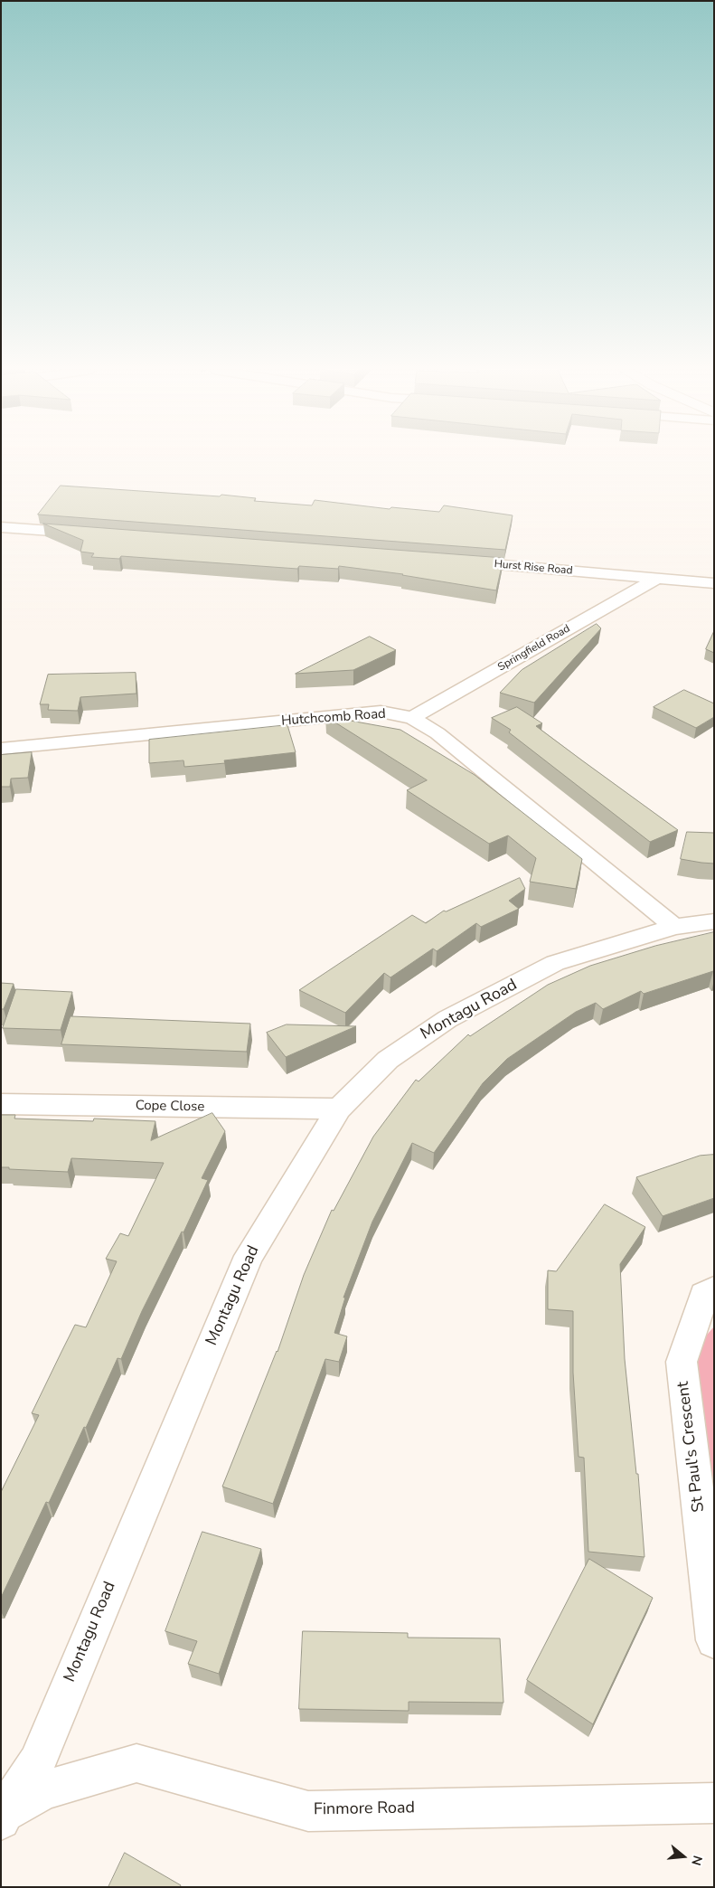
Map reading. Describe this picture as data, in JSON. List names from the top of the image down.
{
  "streets": {
    "street": [
      "Hurst Rise Road",
      "Springfield Road",
      "Hutchcomb Road",
      "Montagu Road",
      "Cope Close",
      "St Paul's Crescent",
      "Finmore Road"
    ]
  },
  "crossings": [
    ["Hurst Rise Road", "Springfield Road"],
    ["Springfield Road", "Hutchcomb Road"],
    ["Hutchcomb Road", "Montagu Road"],
    ["Montagu Road", "Cope Close"],
    ["Montagu Road", "Finmore Road"]
  ],
  "north": "right"
}
